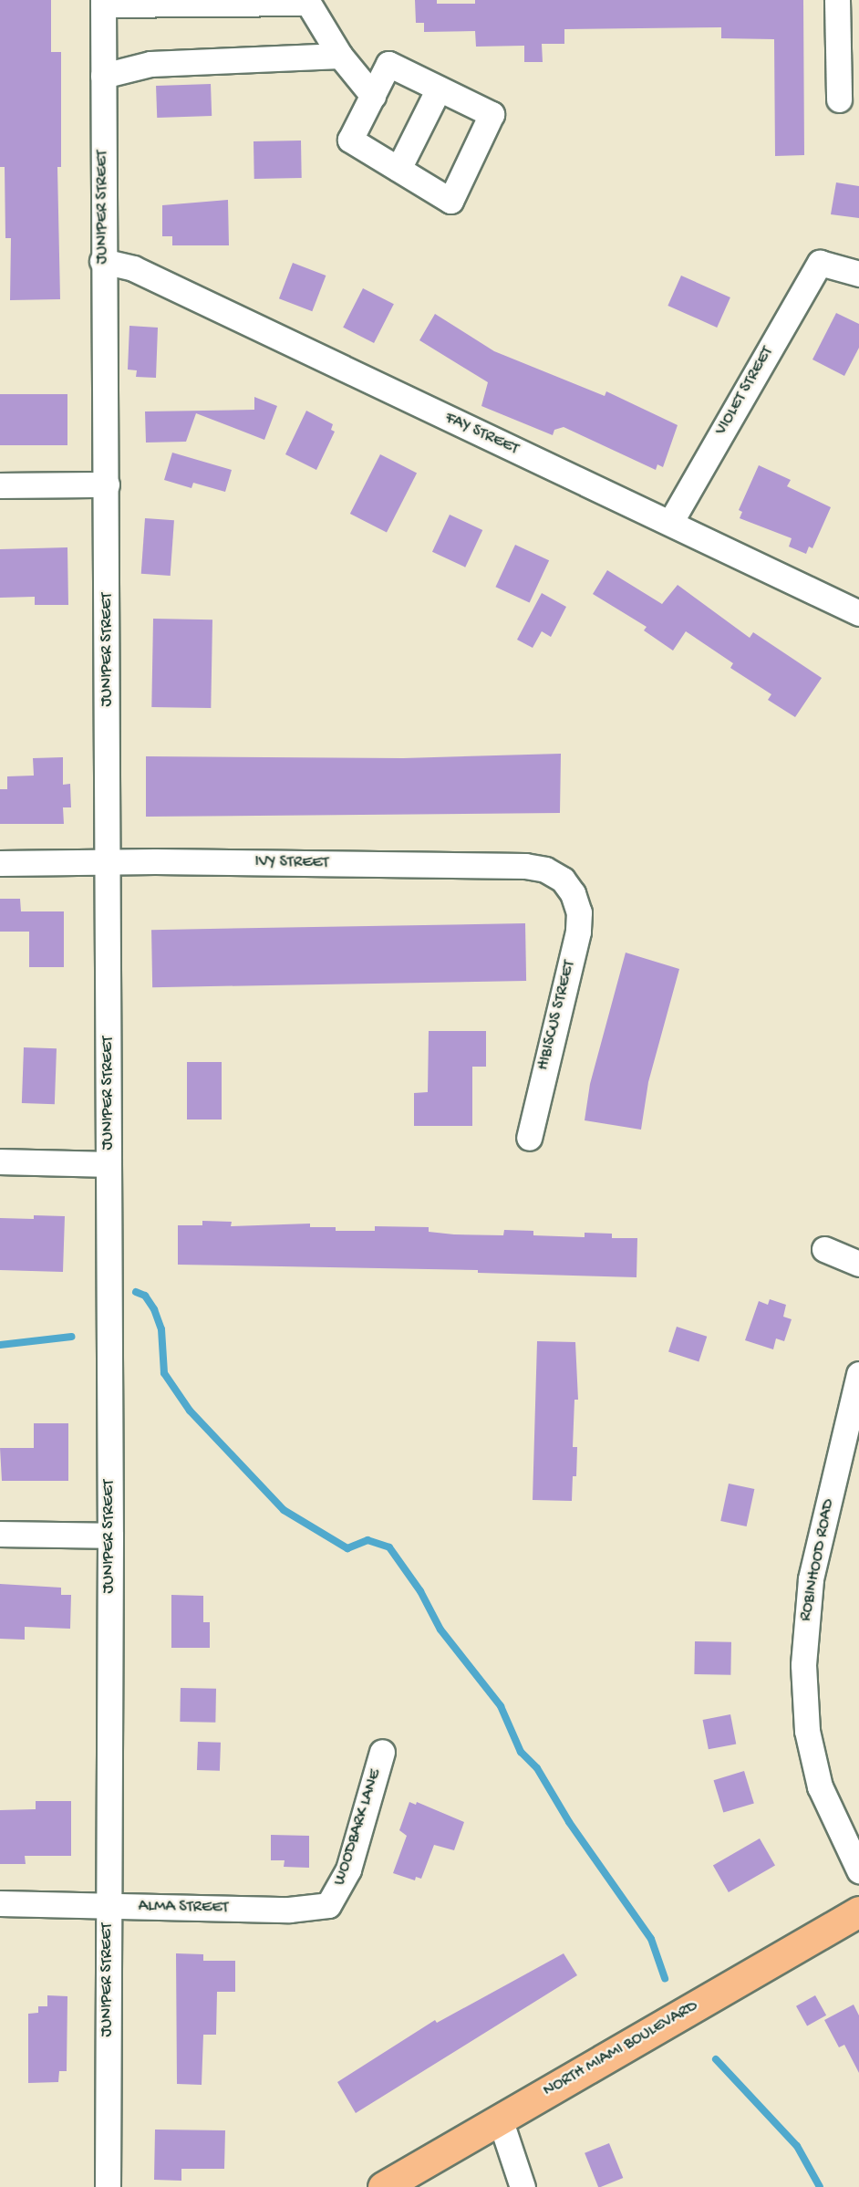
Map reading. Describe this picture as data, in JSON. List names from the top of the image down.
{
  "streets": {
    "main road": ["NORTH MIAMI BOULEVARD"],
    "street": [
      "JUNIPER STREET",
      "VIOLET STREET",
      "FAY STREET",
      "IVY STREET",
      "HIBISCUS STREET",
      "ROBINHOOD ROAD",
      "WOODBARK LANE",
      "ALMA STREET"
    ]
  },
  "crossings": [
    ["JUNIPER STREET", "FAY STREET"],
    ["JUNIPER STREET", "IVY STREET"],
    ["JUNIPER STREET", "ALMA STREET"],
    ["VIOLET STREET", "FAY STREET"],
    ["IVY STREET", "HIBISCUS STREET"],
    ["WOODBARK LANE", "ALMA STREET"]
  ]
}
